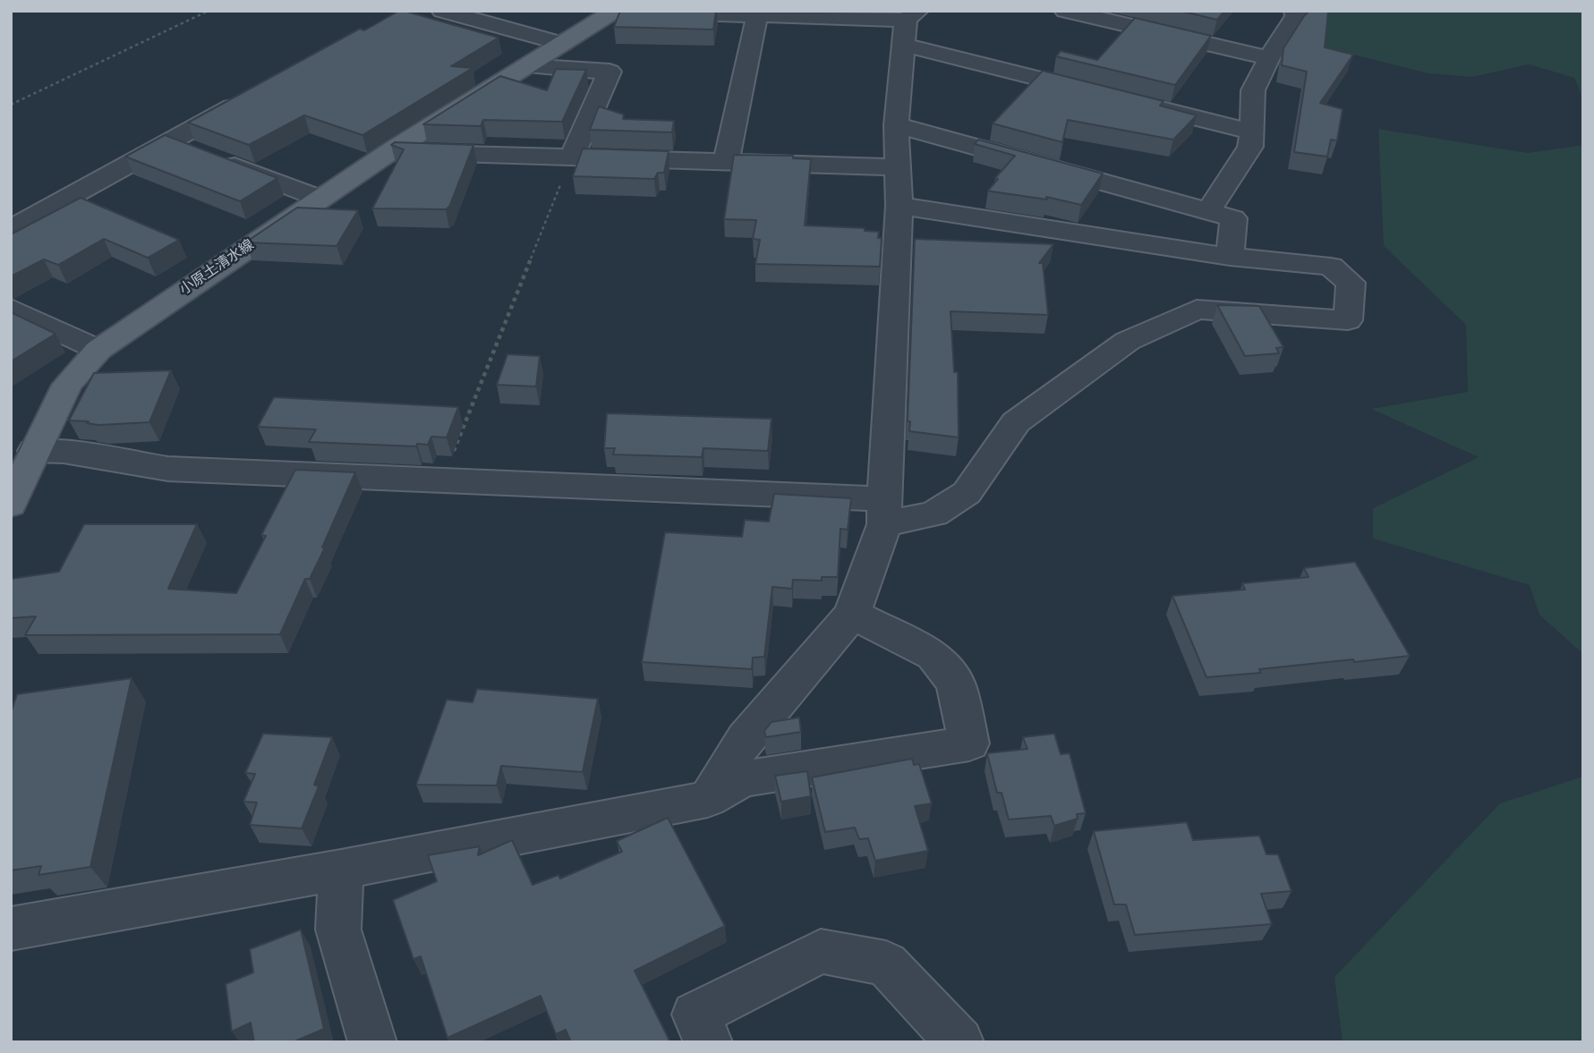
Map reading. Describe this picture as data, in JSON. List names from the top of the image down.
{
  "streets": {
    "main road": ["小原土清水線"]
  }
}
